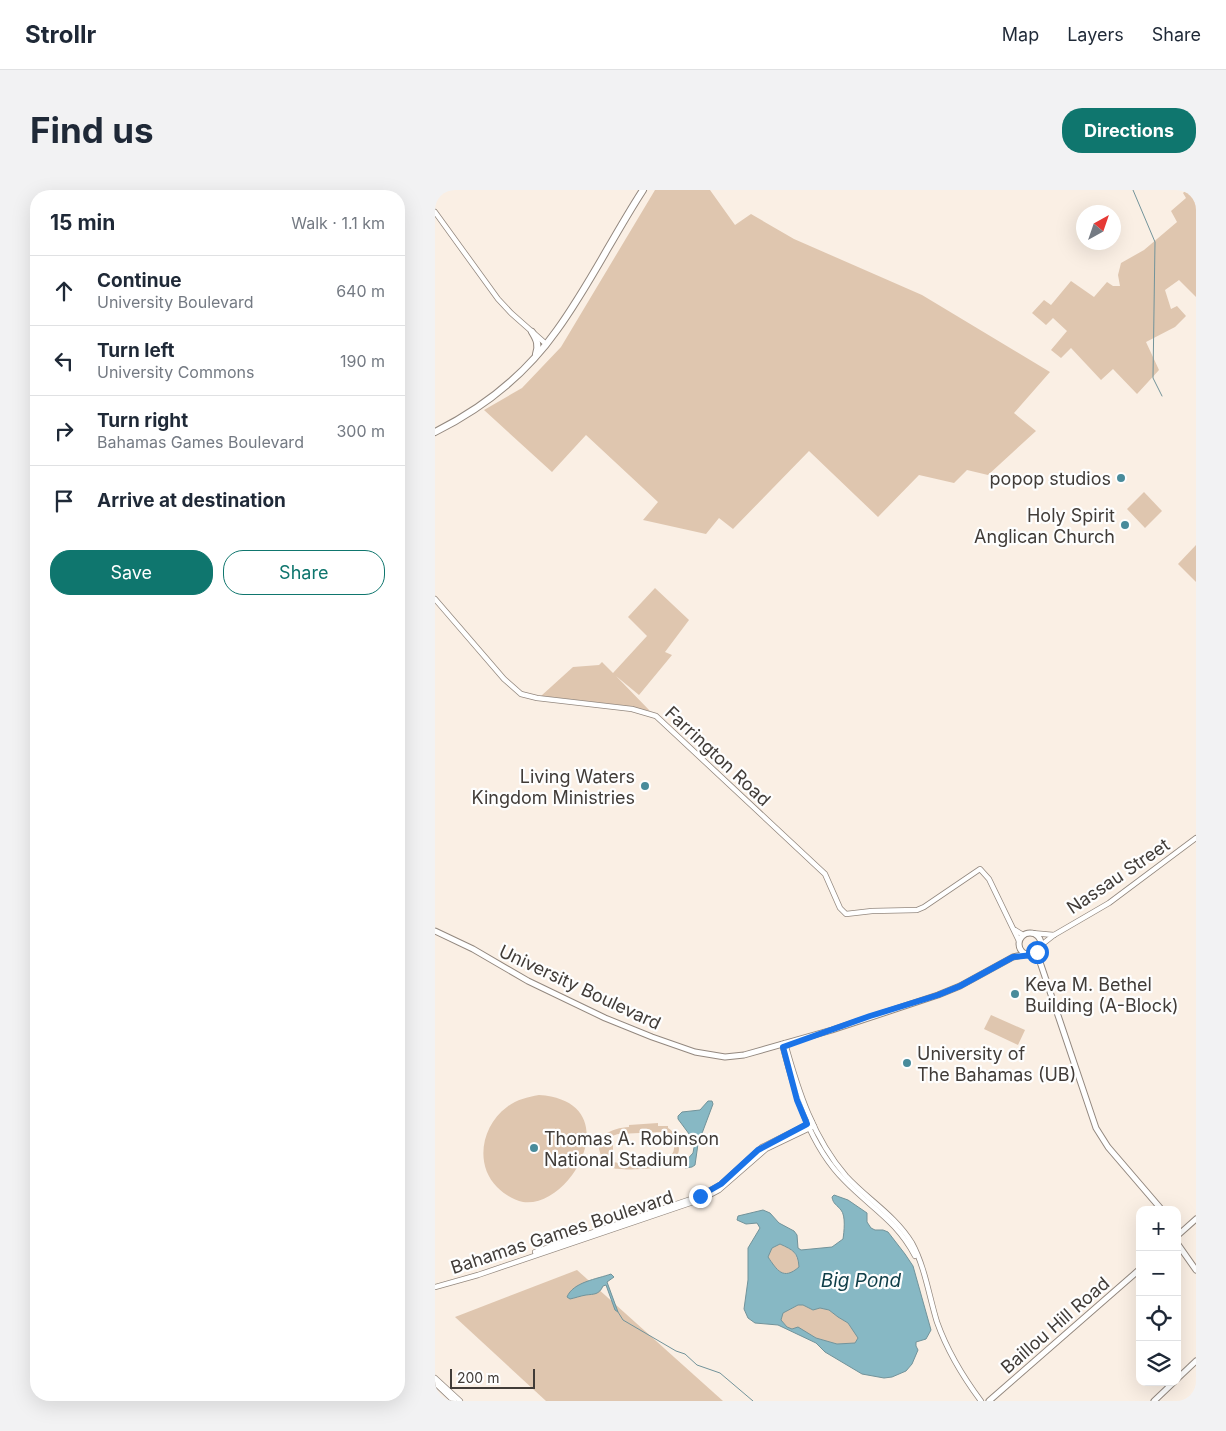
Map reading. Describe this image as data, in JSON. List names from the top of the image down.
{
  "streets": {
    "main road": [
      "Farrington Road",
      "Nassau Street",
      "University Boulevard",
      "Bahamas Games Boulevard",
      "Baillou Hill Road"
    ]
  },
  "crossings": [
    ["Nassau Street", "University Boulevard"]
  ],
  "water": ["Big Pond"],
  "places": [
    "popop studios",
    "Holy Spirit Anglican Church",
    "Living Waters Kingdom Ministries",
    "Keva M. Bethel Building (A-Block)",
    "University of The Bahamas (UB)",
    "Thomas A. Robinson National Stadium"
  ],
  "scale_bar": "200 m",
  "north": "top right",
  "page": {
    "header": "Strollr",
    "nav": ["Map", "Layers", "Share"],
    "buttons": [
      "Directions",
      ["Save", "Share"]
    ],
    "title": "Find us",
    "heading": ["15 min", "Walk · 1.1 km"],
    "list": [
      ["Continue", "University Boulevard", "640 m"],
      ["Turn left", "University Commons", "190 m"],
      ["Turn right", "Bahamas Games Boulevard", "300 m"],
      "Arrive at destination"
    ],
    "map_buttons": ["+", "−"],
    "scale": "200 m"
  }
}
